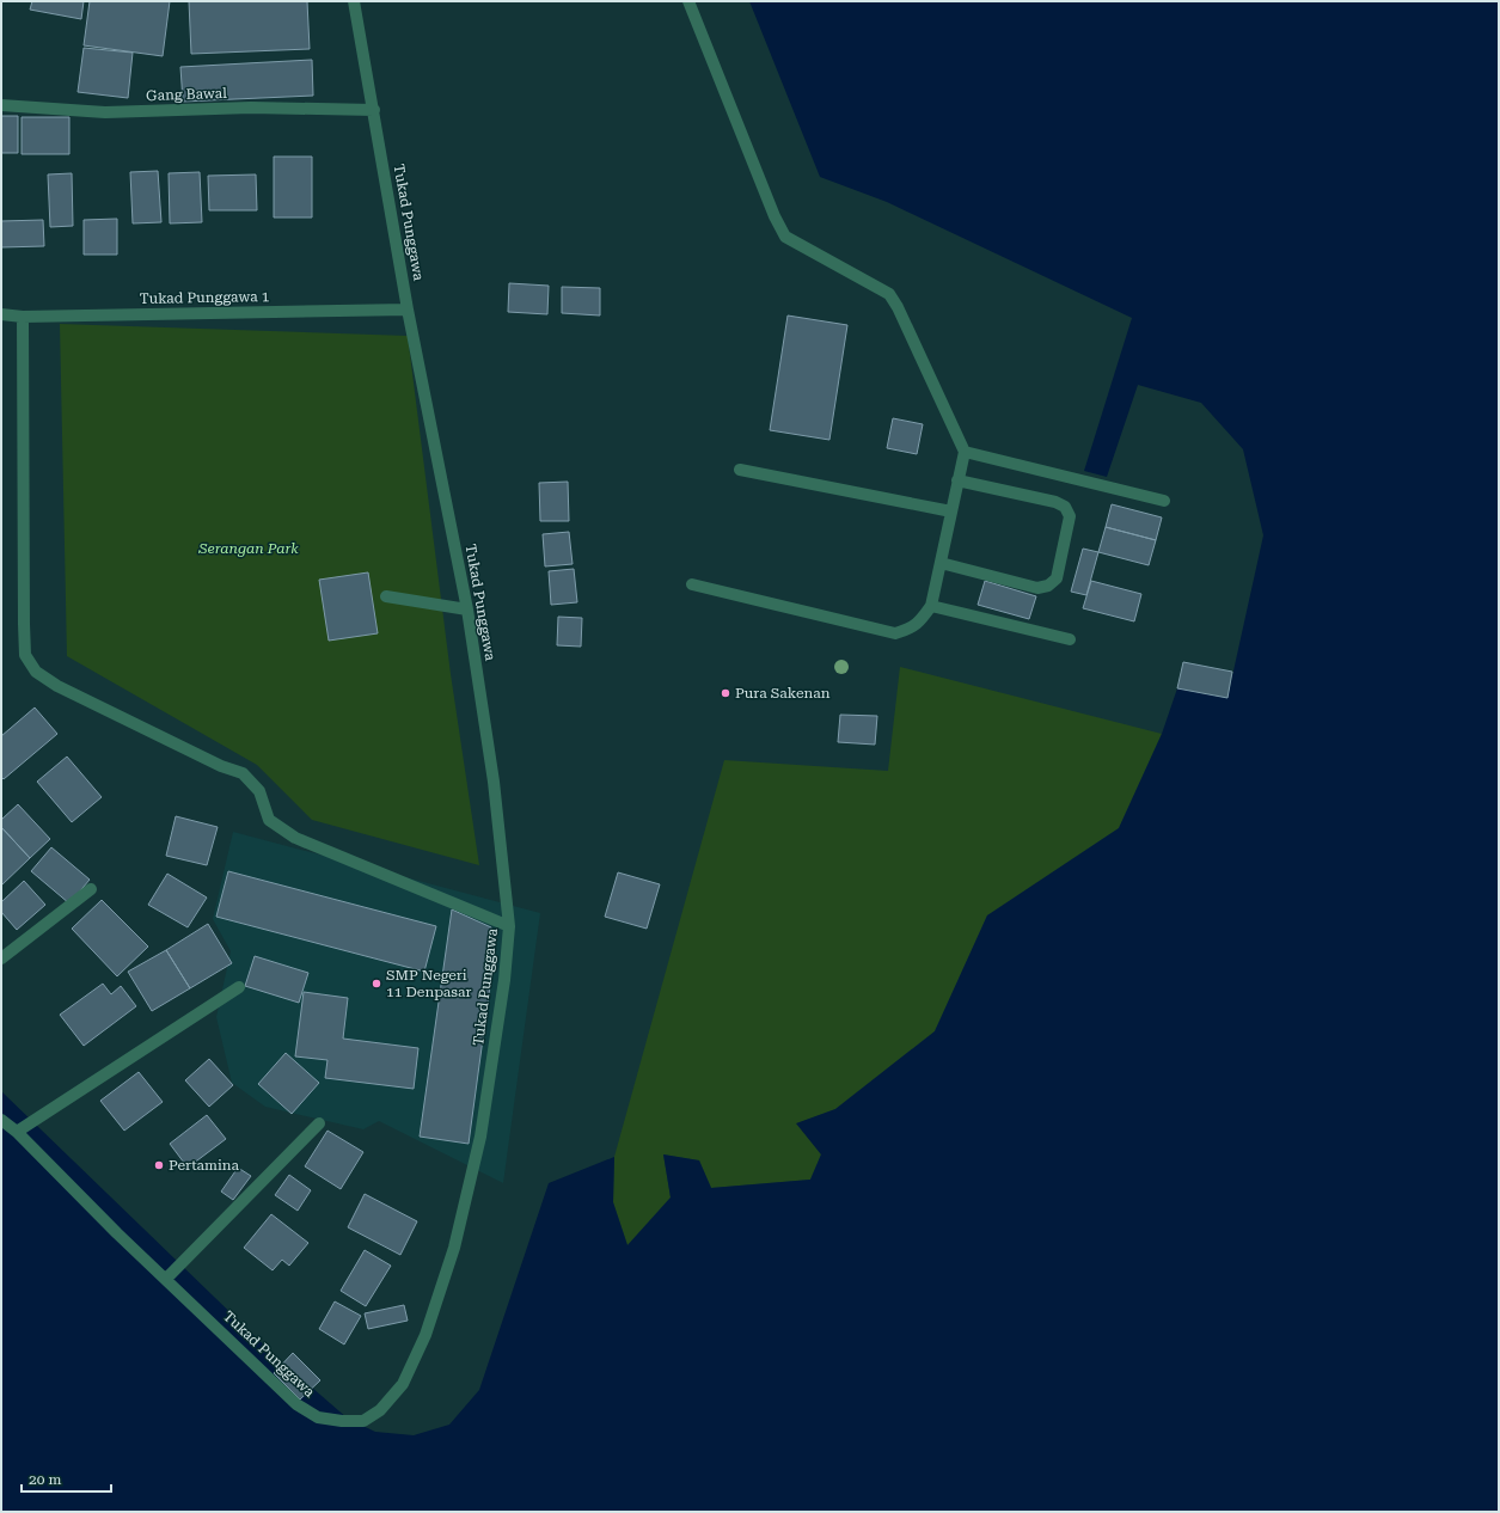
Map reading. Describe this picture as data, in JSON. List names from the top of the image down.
{
  "streets": {
    "street": ["Gang Bawal", "Tukad Punggawa", "Tukad Punggawa 1"]
  },
  "crossings": [
    ["Gang Bawal", "Tukad Punggawa"],
    ["Tukad Punggawa", "Tukad Punggawa 1"]
  ],
  "parks": ["Serangan Park"],
  "places": ["Pura Sakenan", "SMP Negeri 11 Denpasar", "Pertamina"],
  "scale_bar": "20 m"
}
